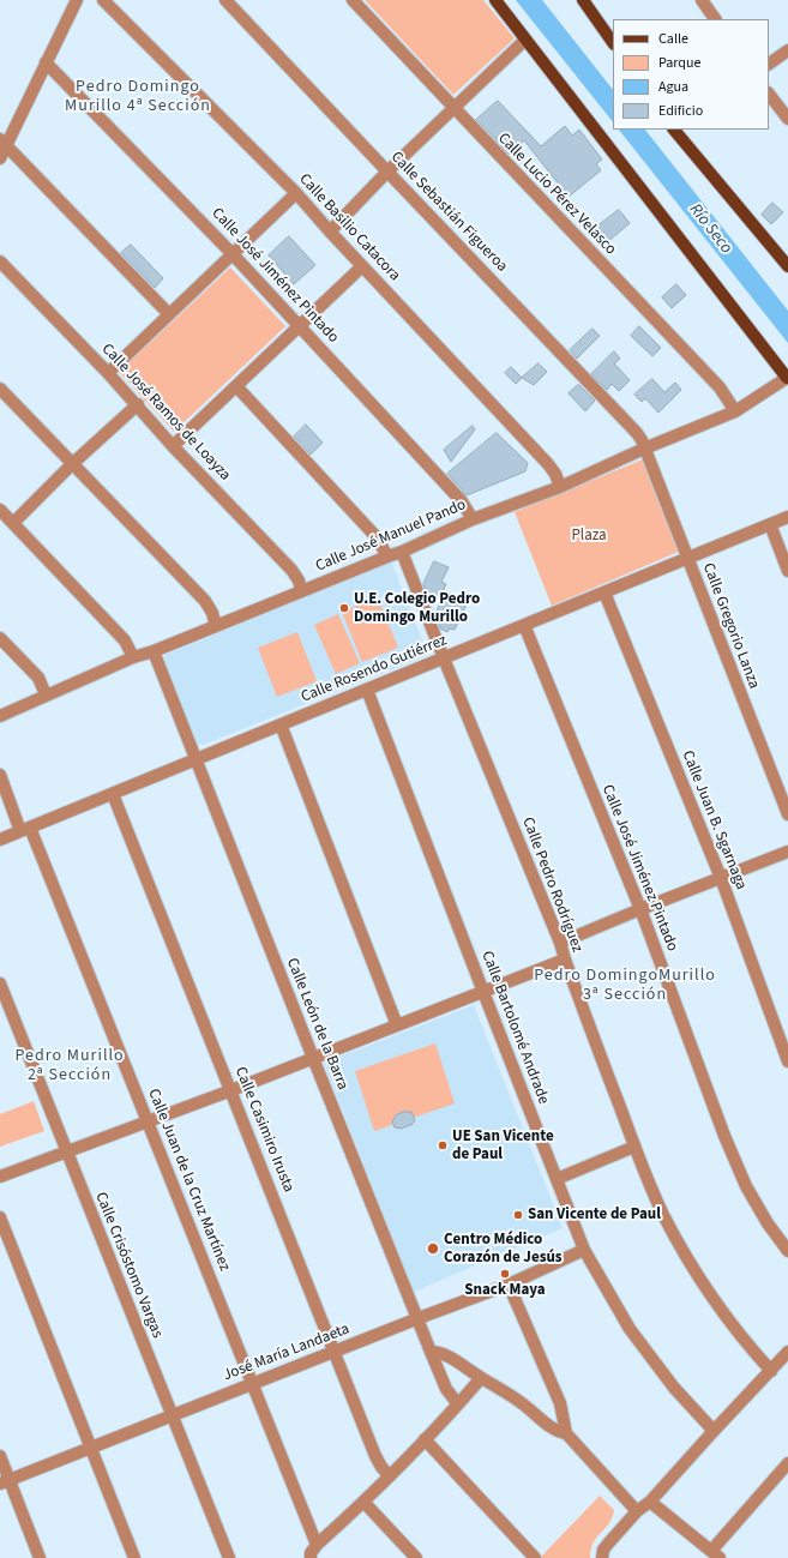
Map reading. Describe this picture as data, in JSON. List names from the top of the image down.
{
  "streets": {
    "street": [
      "Calle Lucio Pérez Velasco",
      "Calle Sebastián Figueroa",
      "Calle Basilio Catacora",
      "Calle José Jiménez Pintado",
      "Calle José Ramos de Loayza",
      "Calle José Manuel Pando",
      "Calle Gregorio Lanza",
      "Calle Rosendo Gutiérrez",
      "Calle Juan B. Sgarnaga",
      "Calle Pedro Rodríguez",
      "Calle León de la Barra",
      "Calle Bartolomé Andrade",
      "Calle Casimiro Irusta",
      "Calle Juan de la Cruz Martínez",
      "Calle Crisóstomo Vargas",
      "José María Landaeta"
    ]
  },
  "crossings": [
    ["Calle Lucio Pérez Velasco", "Calle José Manuel Pando"],
    ["Calle Sebastián Figueroa", "Calle José Manuel Pando"],
    ["Calle Sebastián Figueroa", "Calle Gregorio Lanza"],
    ["Calle Basilio Catacora", "Calle José Manuel Pando"],
    ["Calle José Jiménez Pintado", "Calle José Manuel Pando"],
    ["Calle José Jiménez Pintado", "Calle Rosendo Gutiérrez"],
    ["Calle José Ramos de Loayza", "Calle José Manuel Pando"],
    ["Calle José Manuel Pando", "Calle Gregorio Lanza"],
    ["Calle José Manuel Pando", "Calle Pedro Rodríguez"],
    ["Calle José Manuel Pando", "Calle León de la Barra"],
    ["Calle Gregorio Lanza", "Calle Rosendo Gutiérrez"],
    ["Calle Rosendo Gutiérrez", "Calle Juan B. Sgarnaga"],
    ["Calle Rosendo Gutiérrez", "Calle Pedro Rodríguez"],
    ["Calle Rosendo Gutiérrez", "Calle León de la Barra"],
    ["Calle Rosendo Gutiérrez", "Calle Bartolomé Andrade"],
    ["Calle Rosendo Gutiérrez", "Calle Casimiro Irusta"],
    ["Calle Rosendo Gutiérrez", "Calle Juan de la Cruz Martínez"],
    ["Calle León de la Barra", "José María Landaeta"],
    ["Calle Bartolomé Andrade", "José María Landaeta"],
    ["Calle Casimiro Irusta", "José María Landaeta"],
    ["Calle Juan de la Cruz Martínez", "José María Landaeta"],
    ["Calle Crisóstomo Vargas", "José María Landaeta"]
  ],
  "districts": ["Pedro Domingo Murillo 4ª Sección", "Pedro DomingoMurillo 3ª Sección", "Pedro Murillo 2ª Sección"],
  "water": ["Río Seco"],
  "parks": ["Plaza"],
  "places": [
    "U.E. Colegio Pedro Domingo Murillo",
    "UE San Vicente de Paul",
    "San Vicente de Paul",
    "Centro Médico Corazón de Jesús",
    "Snack Maya"
  ],
  "legend": [
    "Calle",
    "Parque",
    "Agua",
    "Edificio"
  ]
}
